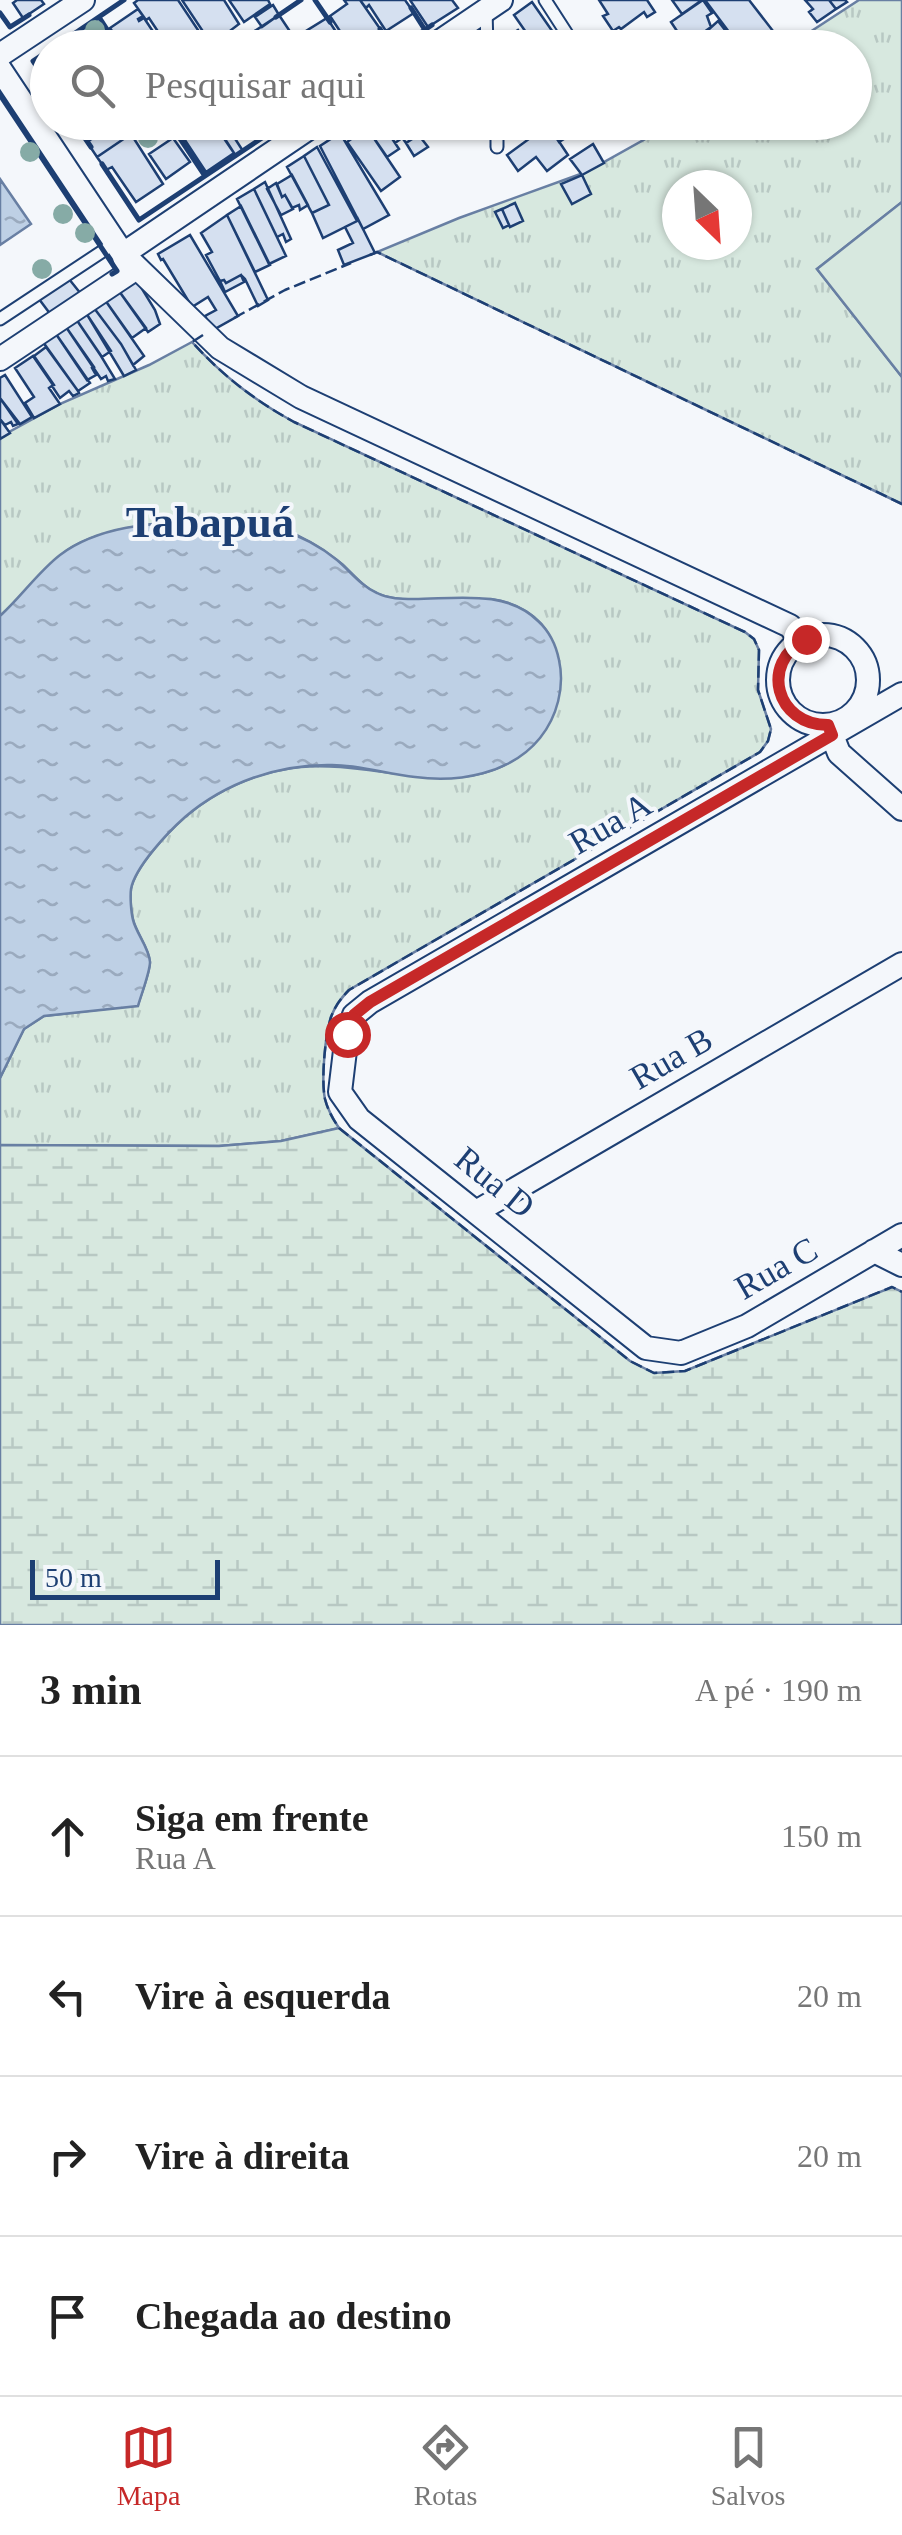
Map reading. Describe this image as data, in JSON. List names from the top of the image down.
{
  "streets": {
    "street": [
      "Rua A",
      "Rua B",
      "Rua D",
      "Rua C"
    ]
  },
  "crossings": [
    ["Rua A", "Rua D"],
    ["Rua B", "Rua D"],
    ["Rua D", "Rua C"]
  ],
  "districts": ["Tabapuá"],
  "scale_bar": "50 m",
  "north": "bottom right",
  "page": {
    "search": "Pesquisar aqui",
    "scale": "50 m",
    "heading": ["3 min", "A pé · 190 m"],
    "list": [
      ["Siga em frente", "Rua A", "150 m"],
      ["Vire à esquerda", "20 m"],
      ["Vire à direita", "20 m"],
      "Chegada ao destino"
    ],
    "nav": ["Mapa", "Rotas", "Salvos"]
  }
}
